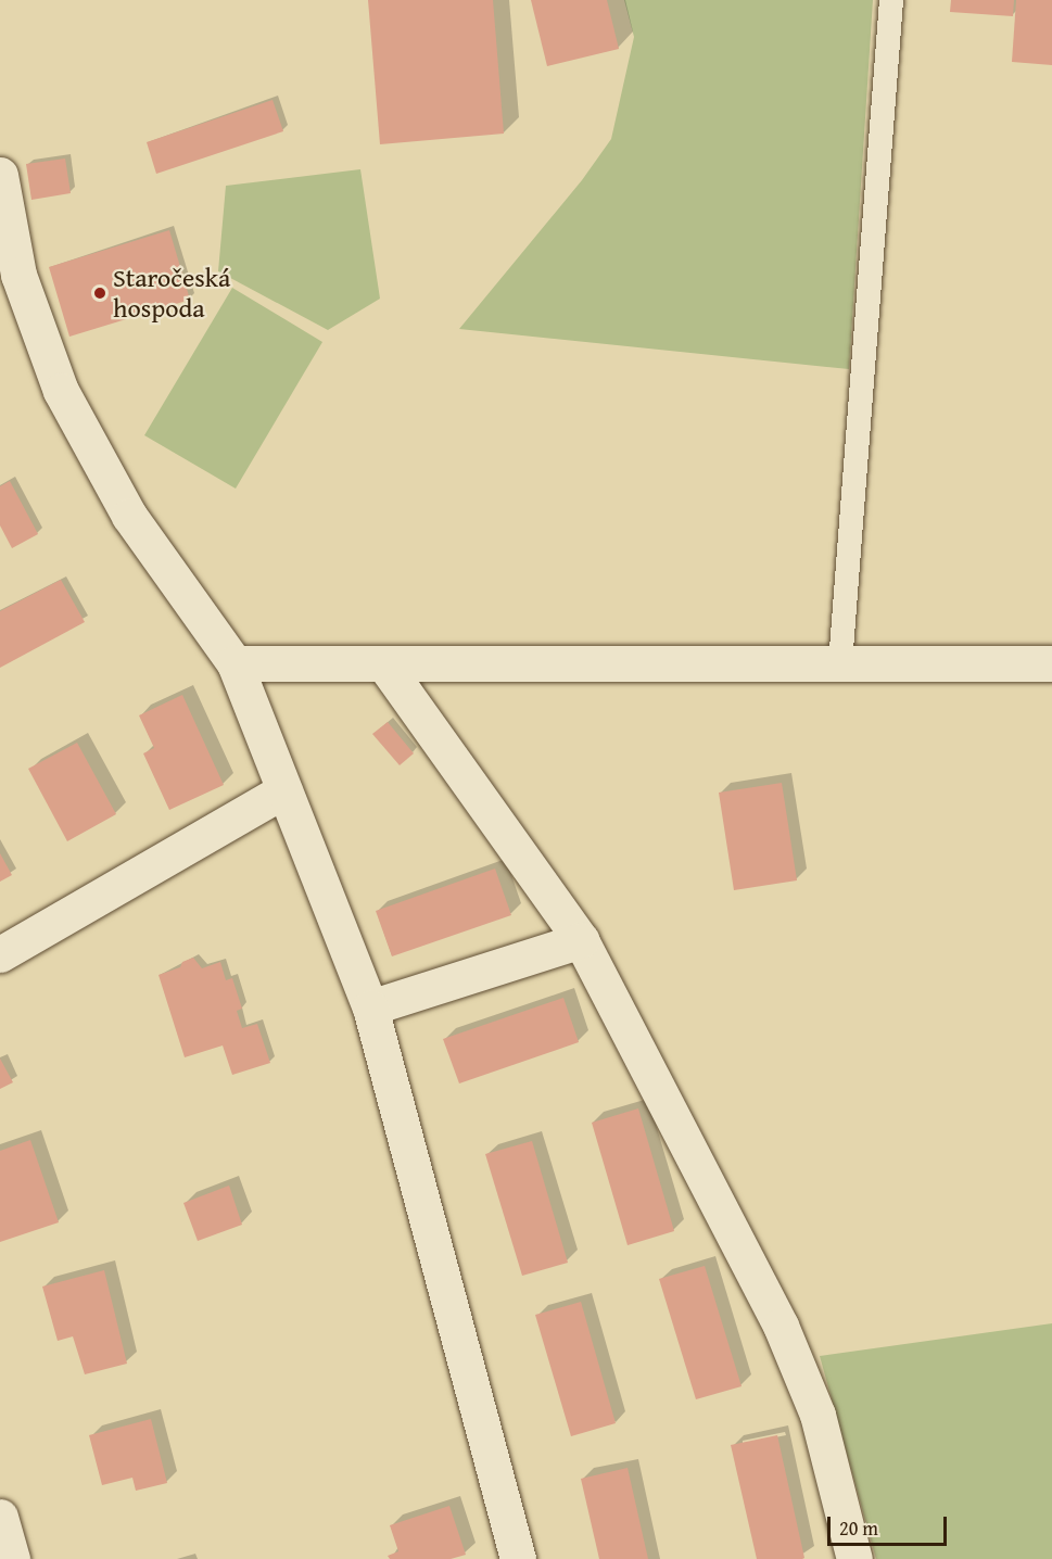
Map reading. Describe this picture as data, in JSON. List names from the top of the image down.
{
  "places": ["Staročeská hospoda"],
  "scale_bar": "20 m"
}
